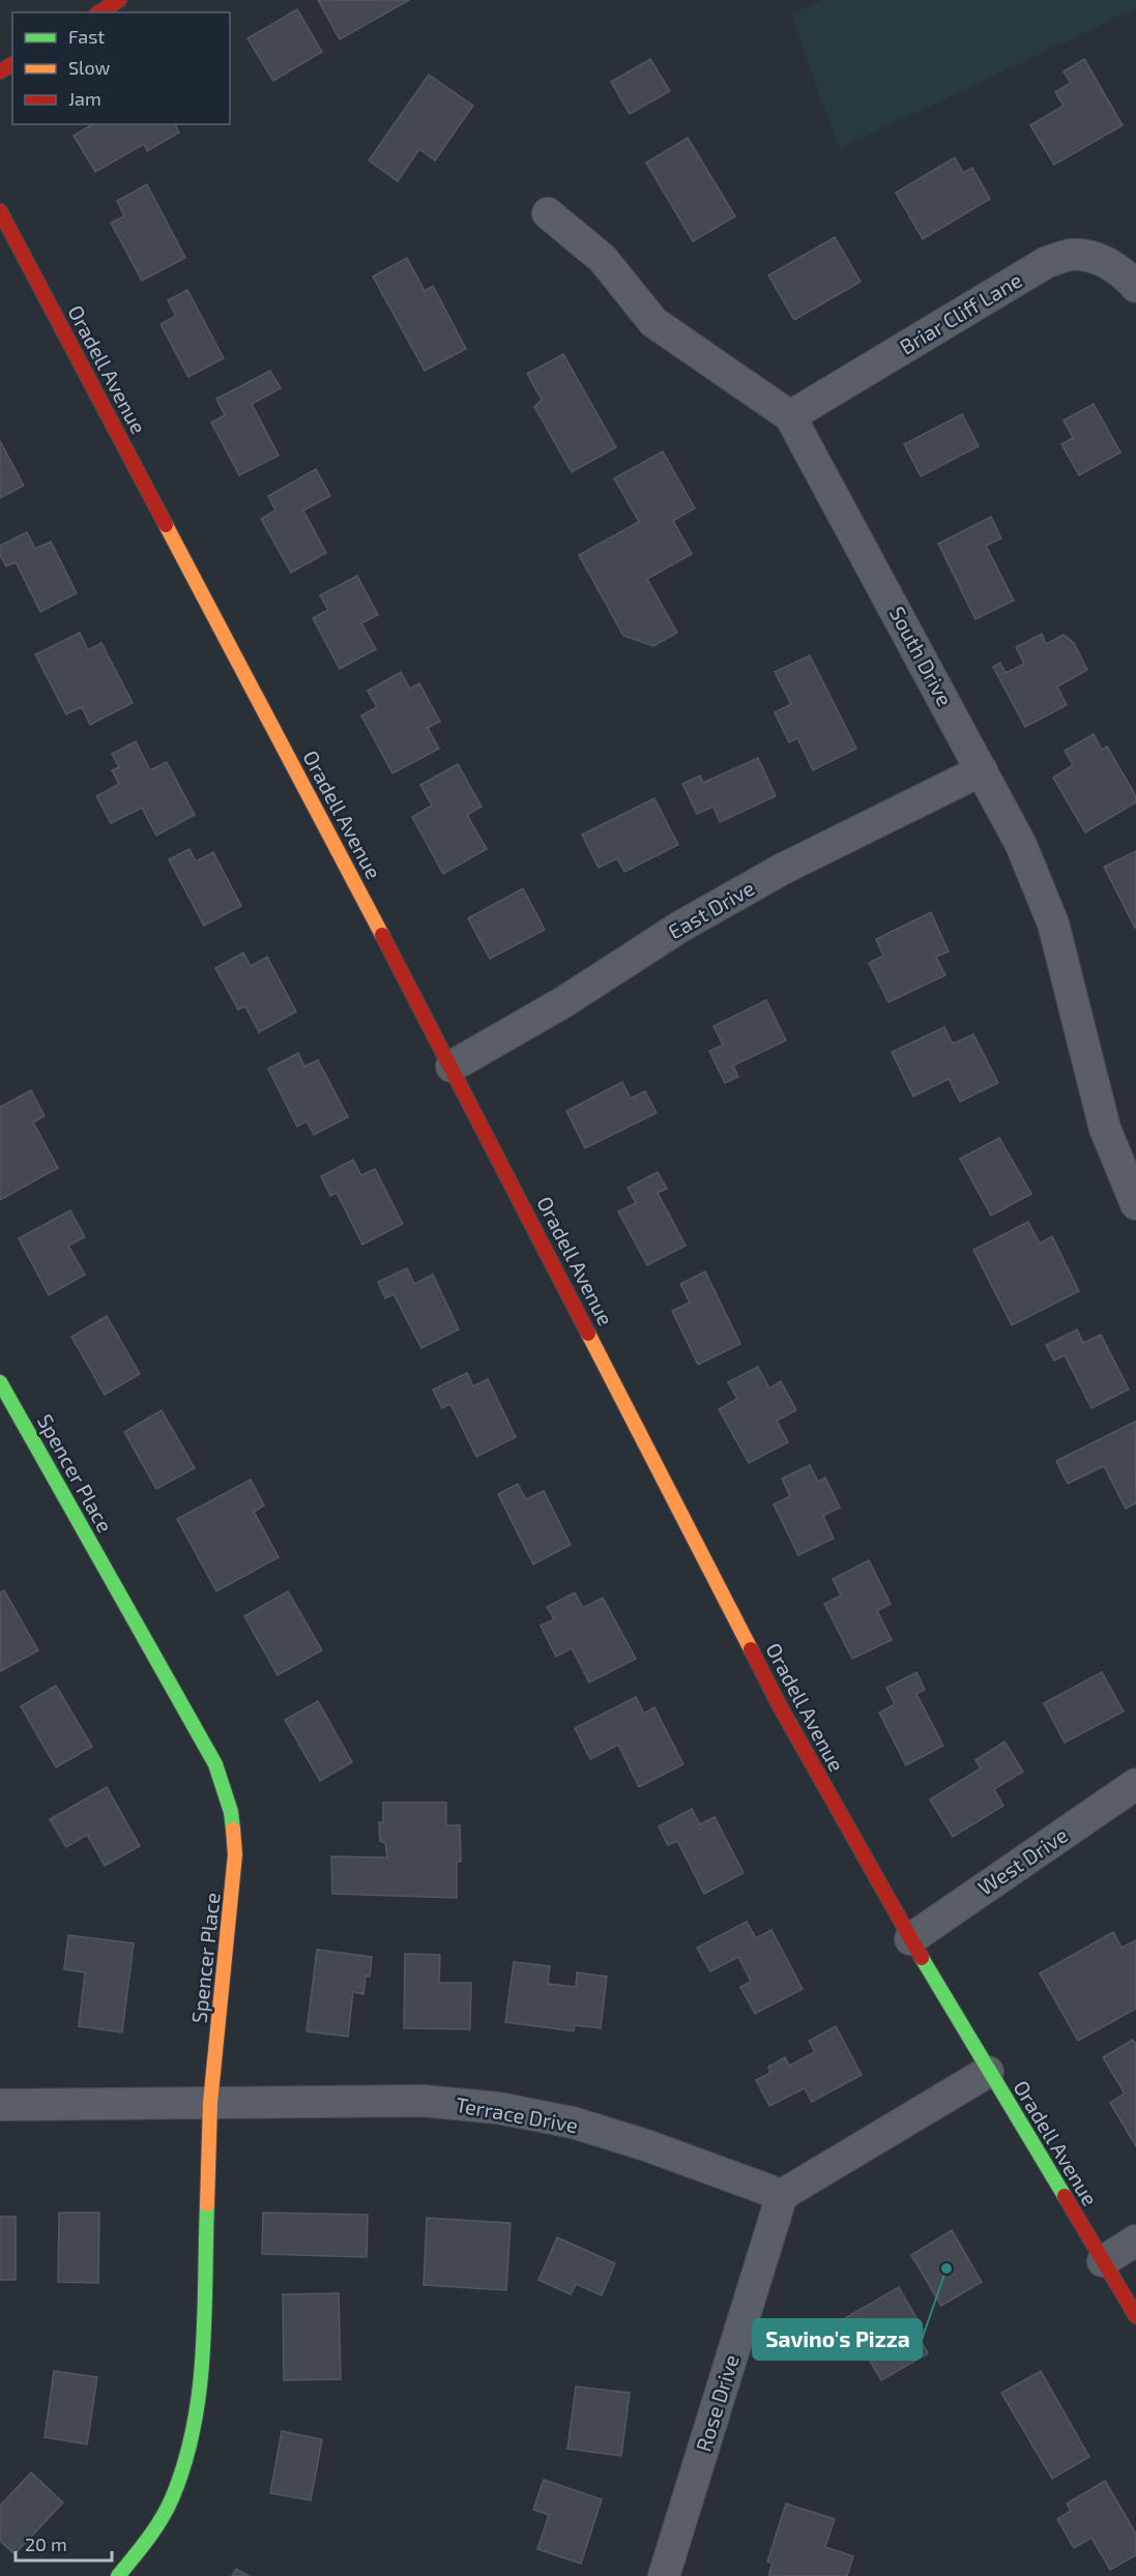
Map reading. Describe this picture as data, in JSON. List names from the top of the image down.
{
  "streets": {
    "main road": ["Oradell Avenue", "Spencer Place"],
    "street": [
      "Briar Cliff Lane",
      "South Drive",
      "East Drive",
      "West Drive",
      "Terrace Drive",
      "Rose Drive"
    ]
  },
  "crossings": [
    ["Briar Cliff Lane", "South Drive"],
    ["Oradell Avenue", "East Drive"],
    ["Oradell Avenue", "West Drive"],
    ["South Drive", "East Drive"],
    ["Spencer Place", "Terrace Drive"],
    ["Terrace Drive", "Rose Drive"]
  ],
  "places": ["Savino's Pizza"],
  "legend": ["Fast", "Slow", "Jam"],
  "scale_bar": "20 m"
}
